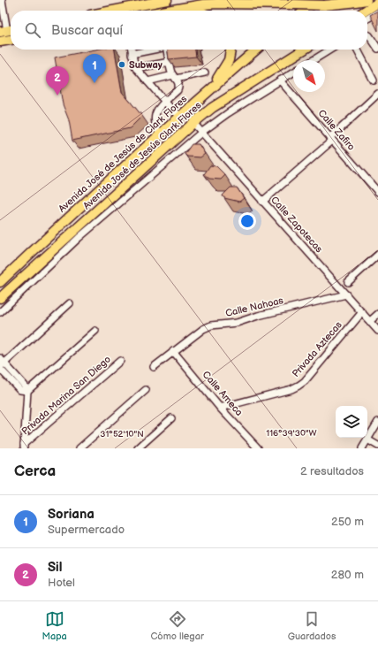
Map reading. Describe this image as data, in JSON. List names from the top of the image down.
{
  "streets": {
    "highway": ["Avenida José de Jesús de Clark Flores", "Avenida José de Jesús Clark Flores"],
    "street": [
      "Calle Zafiro",
      "Calle Zapotecas",
      "Calle Nahoas",
      "Privada Aztecas",
      "Calle Ameca",
      "Privada Marina San Diego"
    ]
  },
  "crossings": [
    ["Avenida José de Jesús Clark Flores", "Calle Zapotecas"],
    ["Calle Zapotecas", "Calle Nahoas"],
    ["Calle Zapotecas", "Privada Aztecas"],
    ["Calle Nahoas", "Calle Ameca"],
    ["Privada Aztecas", "Calle Ameca"]
  ],
  "places": ["Subway"],
  "north": "bottom right",
  "page": {
    "search": "Buscar aquí",
    "pins": ["1", "2"],
    "heading": ["Cerca", "2 resultados"],
    "list": [
      {
        "mark": "1",
        "name": "Soriana",
        "note": "Supermercado",
        "value": "250 m"
      },
      {
        "mark": "2",
        "name": "Sil",
        "note": "Hotel",
        "value": "280 m"
      }
    ],
    "nav": ["Mapa", "Cómo llegar", "Guardados"]
  },
  "coordinates": ["116°39'30\"W", "31°52'10\"N"]
}
